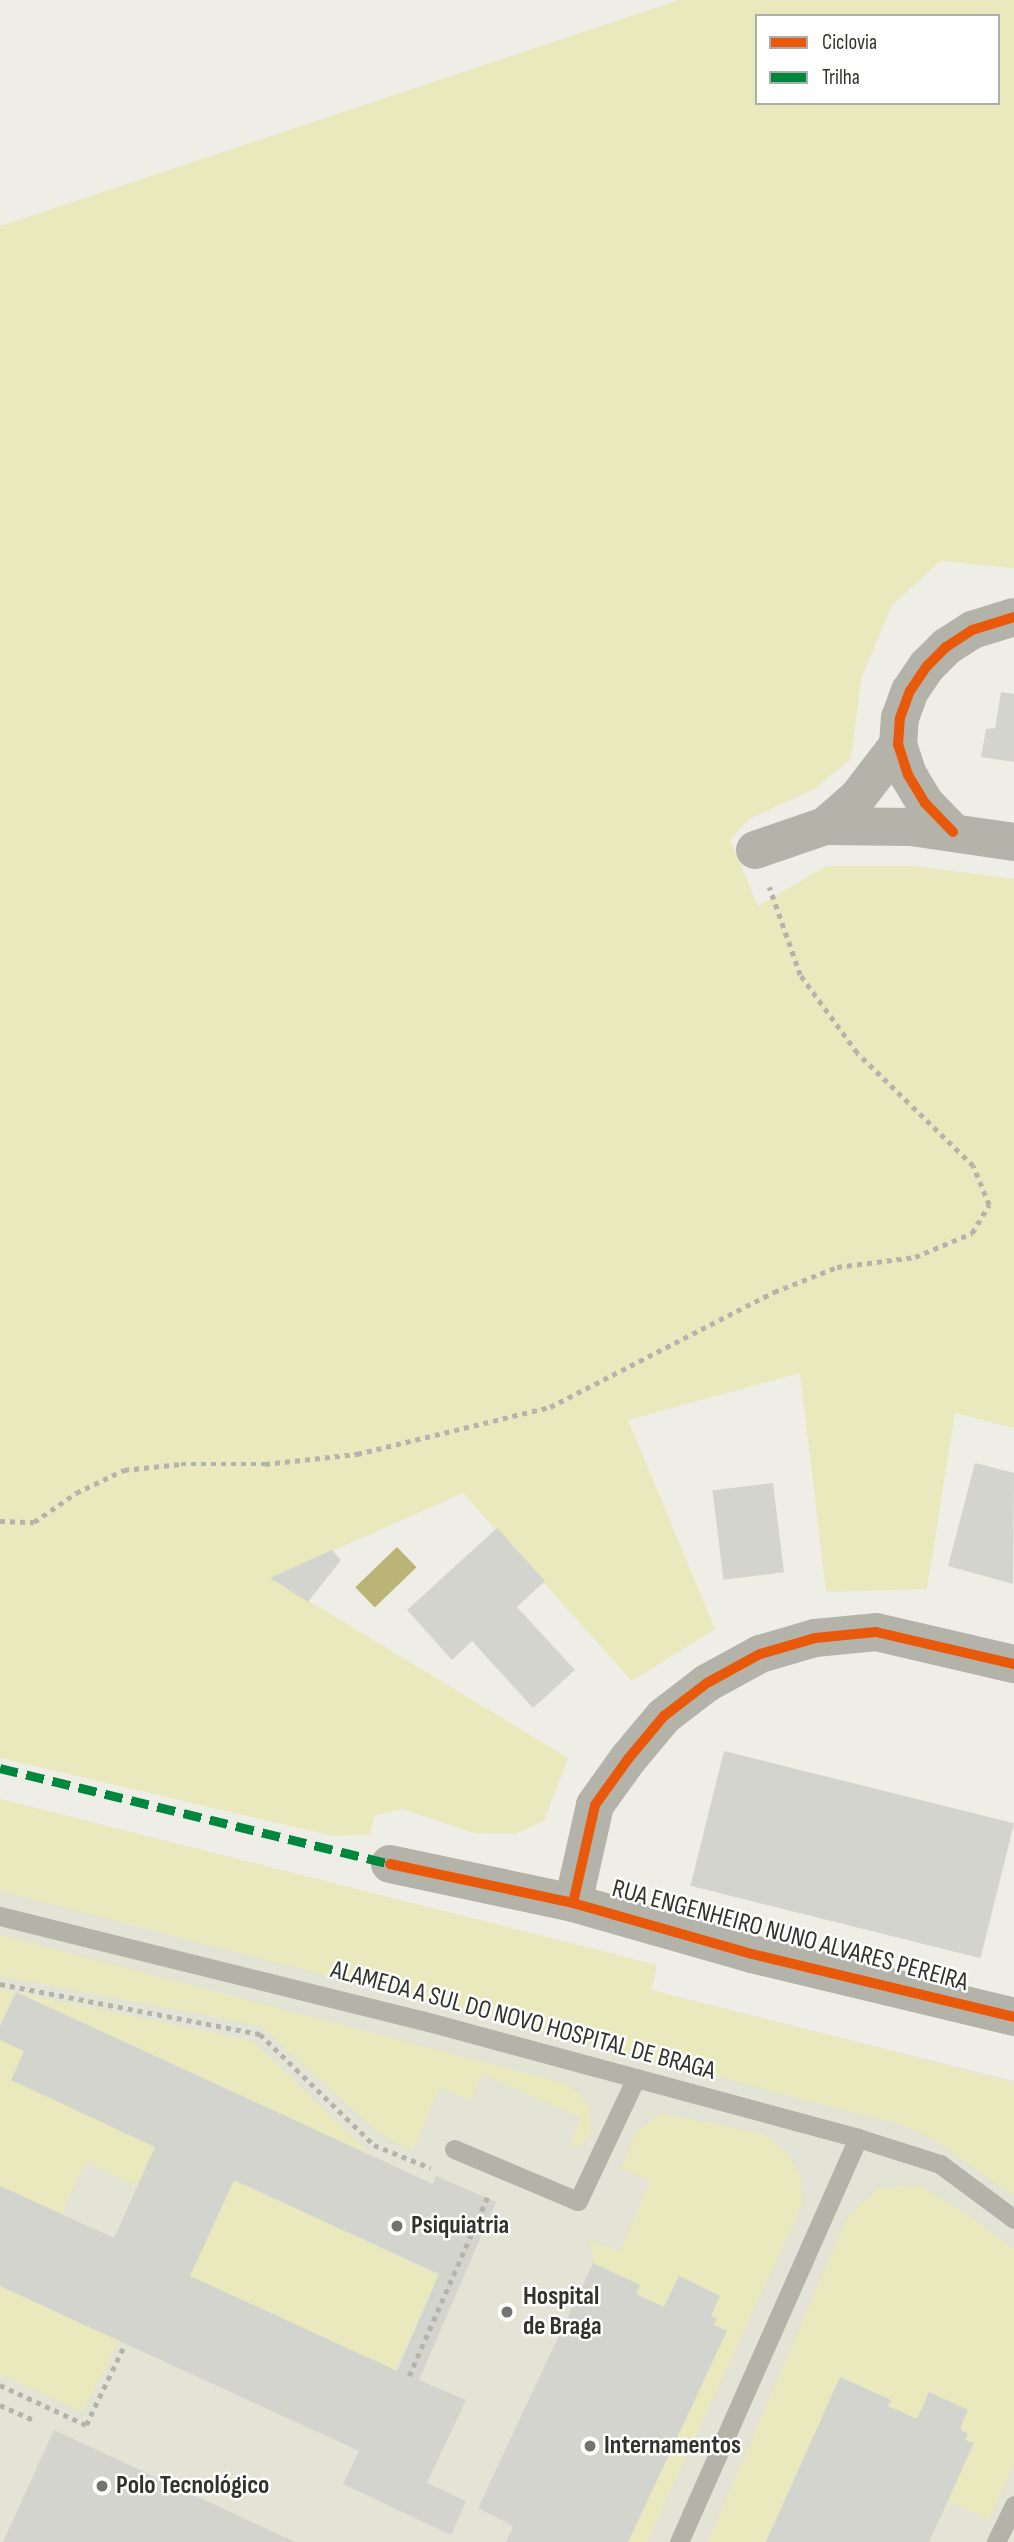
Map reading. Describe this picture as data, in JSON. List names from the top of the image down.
{
  "streets": {
    "street": ["RUA ENGENHEIRO NUNO ALVARES PEREIRA"],
    "lane": ["ALAMEDA A SUL DO NOVO HOSPITAL DE BRAGA"]
  },
  "places": [
    "Psiquiatria",
    "Hospital de Braga",
    "Internamentos",
    "Polo Tecnológico"
  ],
  "legend": ["Ciclovia", "Trilha"]
}
